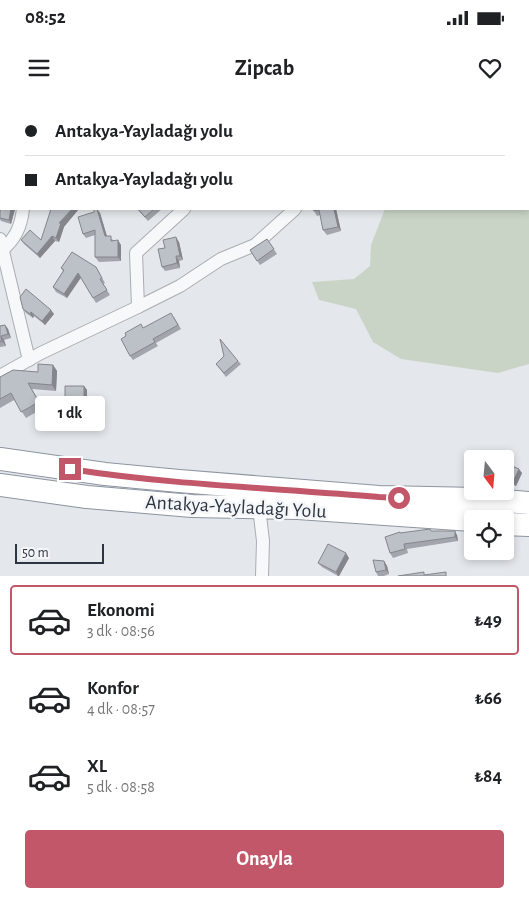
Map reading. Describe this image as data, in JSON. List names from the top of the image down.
{
  "streets": {
    "highway": ["Antakya-Yayladağı Yolu"]
  },
  "scale_bar": "50 m",
  "north": "bottom",
  "page": {
    "status": "08:52",
    "header": "Zipcab",
    "banner": ["Antakya-Yayladağı yolu", "Antakya-Yayladağı yolu"],
    "bubble": "1 dk",
    "scale": "50 m",
    "list": [
      {
        "name": "Ekonomi",
        "note": "3 dk · 08:56",
        "value": "₺49"
      },
      {
        "name": "Konfor",
        "note": "4 dk · 08:57",
        "value": "₺66"
      },
      {
        "name": "XL",
        "note": "5 dk · 08:58",
        "value": "₺84"
      }
    ],
    "buttons": "Onayla"
  }
}
